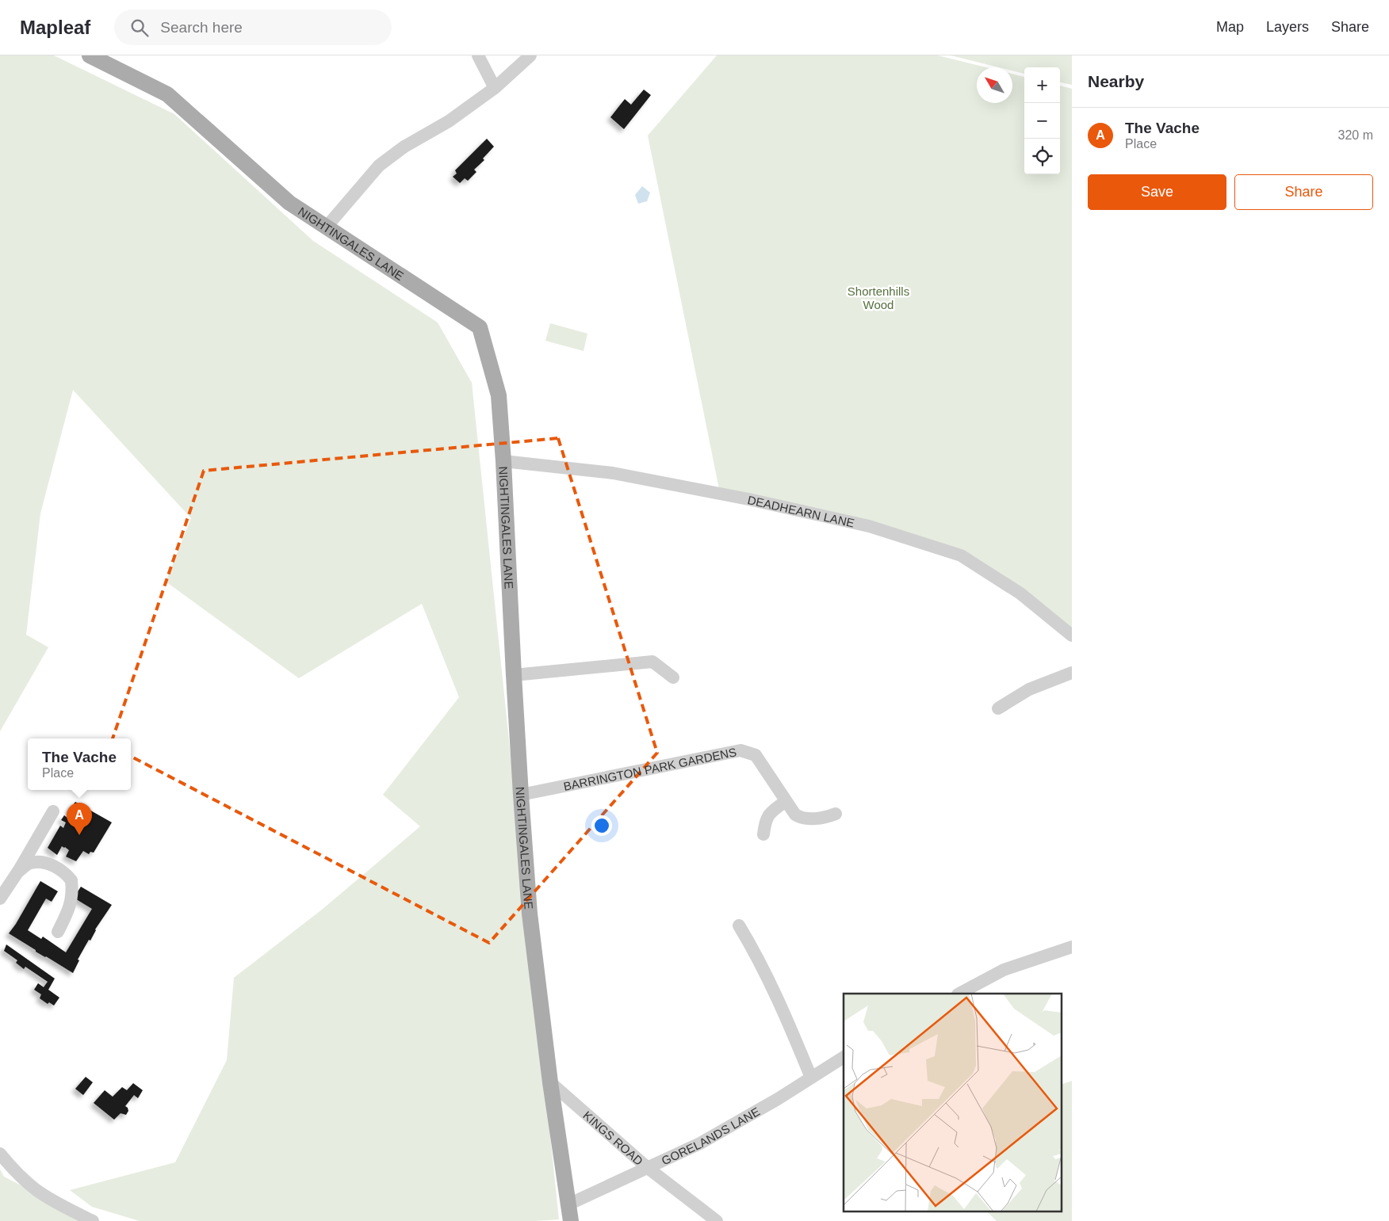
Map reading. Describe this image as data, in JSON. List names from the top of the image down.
{
  "streets": {
    "main road": ["NIGHTINGALES LANE"],
    "street": [
      "DEADHEARN LANE",
      "BARRINGTON PARK GARDENS",
      "GORELANDS LANE",
      "KINGS ROAD"
    ]
  },
  "crossings": [
    ["NIGHTINGALES LANE", "DEADHEARN LANE"],
    ["NIGHTINGALES LANE", "BARRINGTON PARK GARDENS"],
    ["NIGHTINGALES LANE", "GORELANDS LANE"],
    ["NIGHTINGALES LANE", "KINGS ROAD"],
    ["GORELANDS LANE", "KINGS ROAD"]
  ],
  "parks": ["Shortenhills Wood"],
  "north": "top left",
  "page": {
    "header": "Mapleaf",
    "search": "Search here",
    "nav": ["Map", "Layers", "Share"],
    "heading": "Nearby",
    "map_buttons": ["+", "−"],
    "list": [
      {
        "mark": "A",
        "name": "The Vache",
        "note": "Place",
        "value": "320 m"
      }
    ],
    "buttons": ["Save", "Share"],
    "popup": ["The Vache", "Place"],
    "pins": "A"
  }
}
